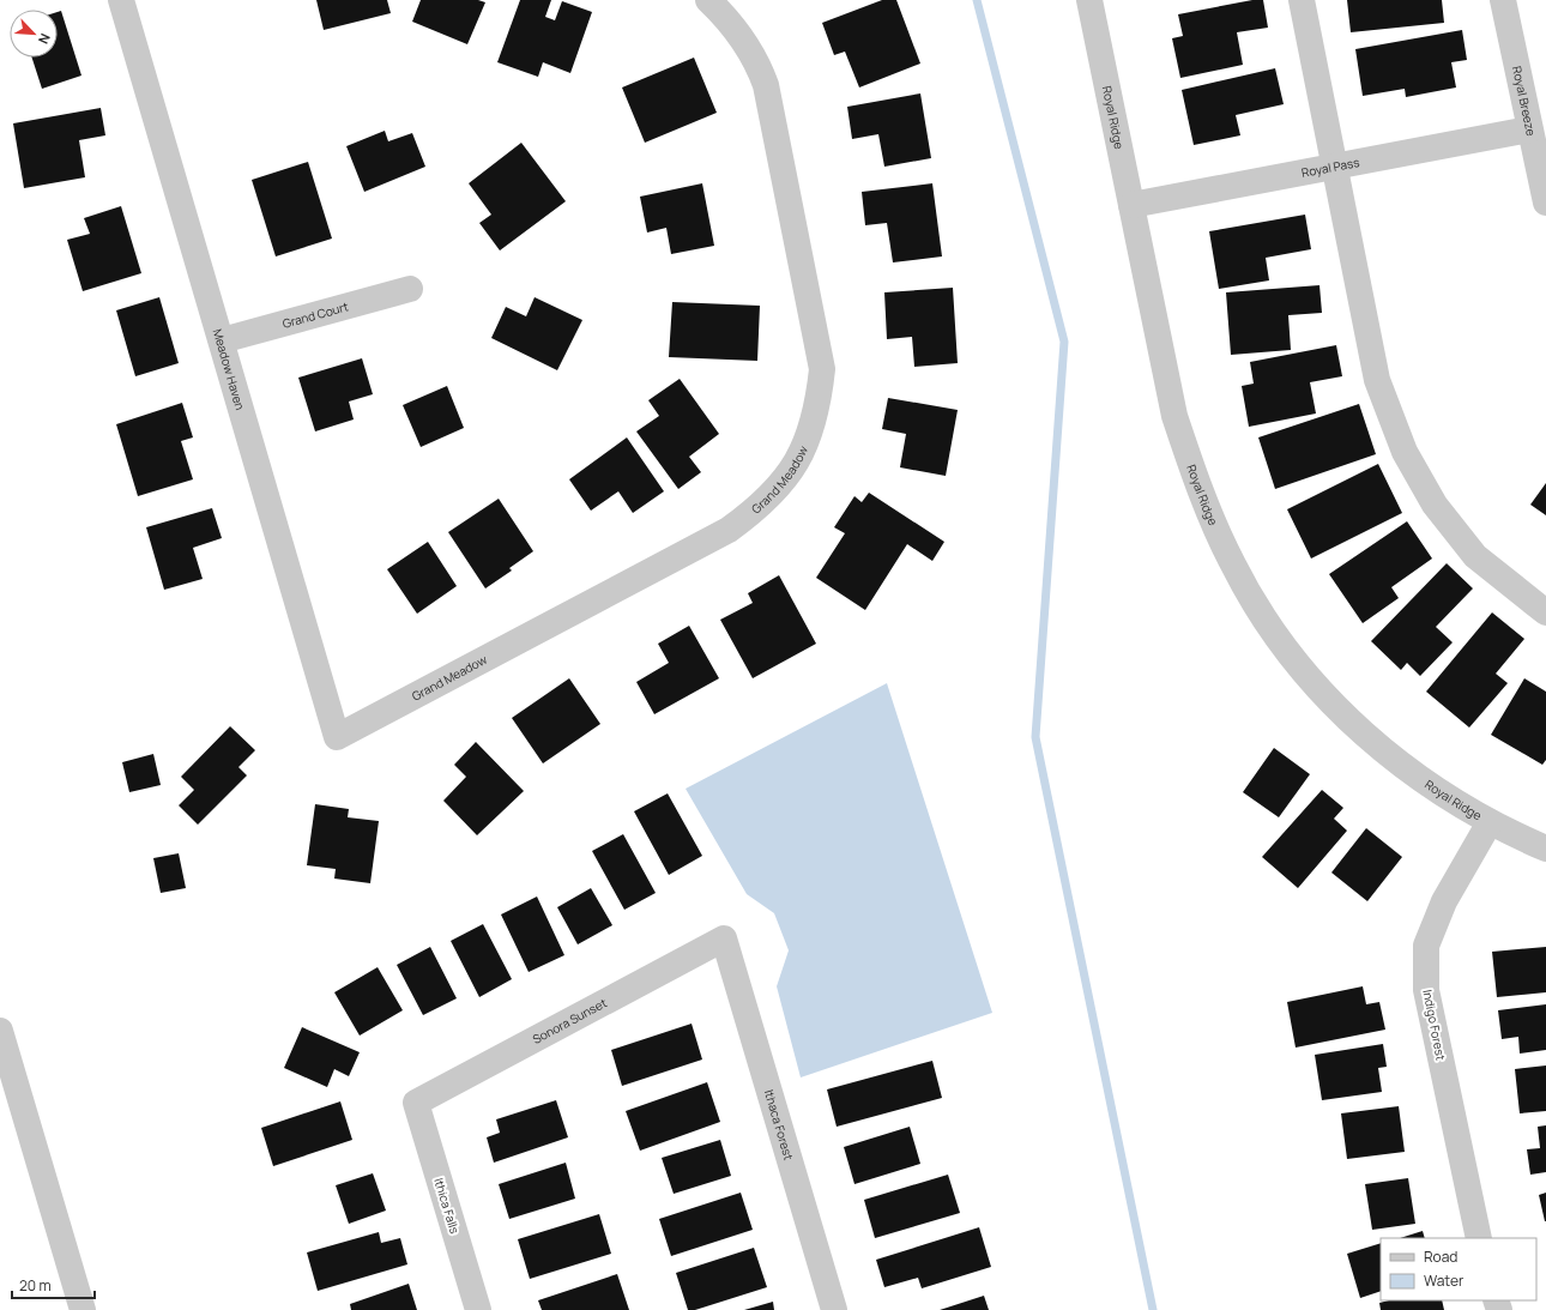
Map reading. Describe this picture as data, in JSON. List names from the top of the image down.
{
  "streets": {
    "street": [
      "Royal Breeze",
      "Royal Ridge",
      "Royal Pass",
      "Grand Court",
      "Meadow Haven",
      "Grand Meadow",
      "Sonora Sunset",
      "Indigo Forest",
      "Ithaca Forest",
      "Ithica Falls"
    ]
  },
  "crossings": [
    ["Royal Breeze", "Royal Pass"],
    ["Royal Ridge", "Royal Pass"],
    ["Royal Ridge", "Indigo Forest"],
    ["Grand Court", "Meadow Haven"],
    ["Meadow Haven", "Grand Meadow"],
    ["Sonora Sunset", "Ithaca Forest"],
    ["Sonora Sunset", "Ithica Falls"]
  ],
  "legend": ["Road", "Water"],
  "scale_bar": "20 m",
  "north": "bottom right"
}
